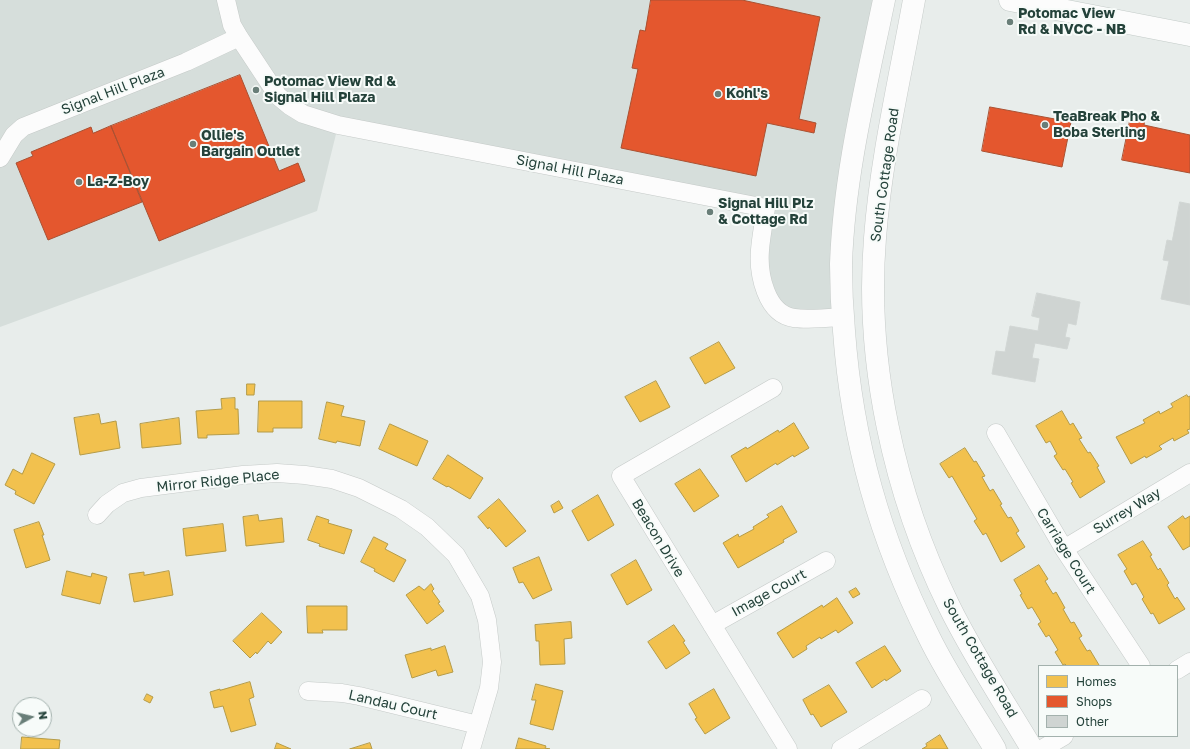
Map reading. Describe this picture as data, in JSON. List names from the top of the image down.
{
  "streets": {
    "street": [
      "Signal Hill Plaza",
      "South Cottage Road",
      "Mirror Ridge Place",
      "Surrey Way",
      "Beacon Drive",
      "Carriage Court",
      "Image Court",
      "Landau Court"
    ]
  },
  "crossings": [
    ["Mirror Ridge Place", "Landau Court"],
    ["Surrey Way", "Carriage Court"],
    ["Beacon Drive", "Image Court"]
  ],
  "places": [
    "Potomac View Rd & NVCC - NB",
    "Potomac View Rd & Signal Hill Plaza",
    "Kohl's",
    "TeaBreak Pho & Boba Sterling",
    "Ollie's Bargain Outlet",
    "La-Z-Boy",
    "Signal Hill Plz & Cottage Rd"
  ],
  "legend": ["Homes", "Shops", "Other"],
  "north": "right"
}
